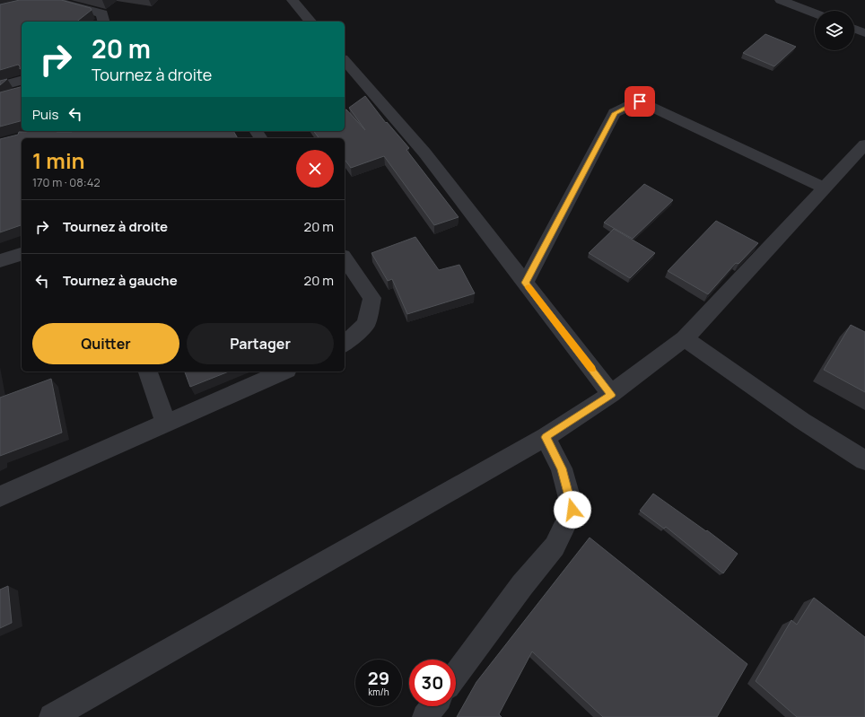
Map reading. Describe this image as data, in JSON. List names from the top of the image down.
{
  "page": {
    "turn": ["20 m", "Tournez à droite"],
    "then": "Puis",
    "heading": ["1 min", "170 m · 08:42"],
    "list": [
      {
        "name": "Tournez à droite",
        "value": "20 m"
      },
      {
        "name": "Tournez à gauche",
        "value": "20 m"
      }
    ],
    "buttons": ["Quitter", "Partager"],
    "speed": "29 km/h",
    "limit": "30"
  }
}
